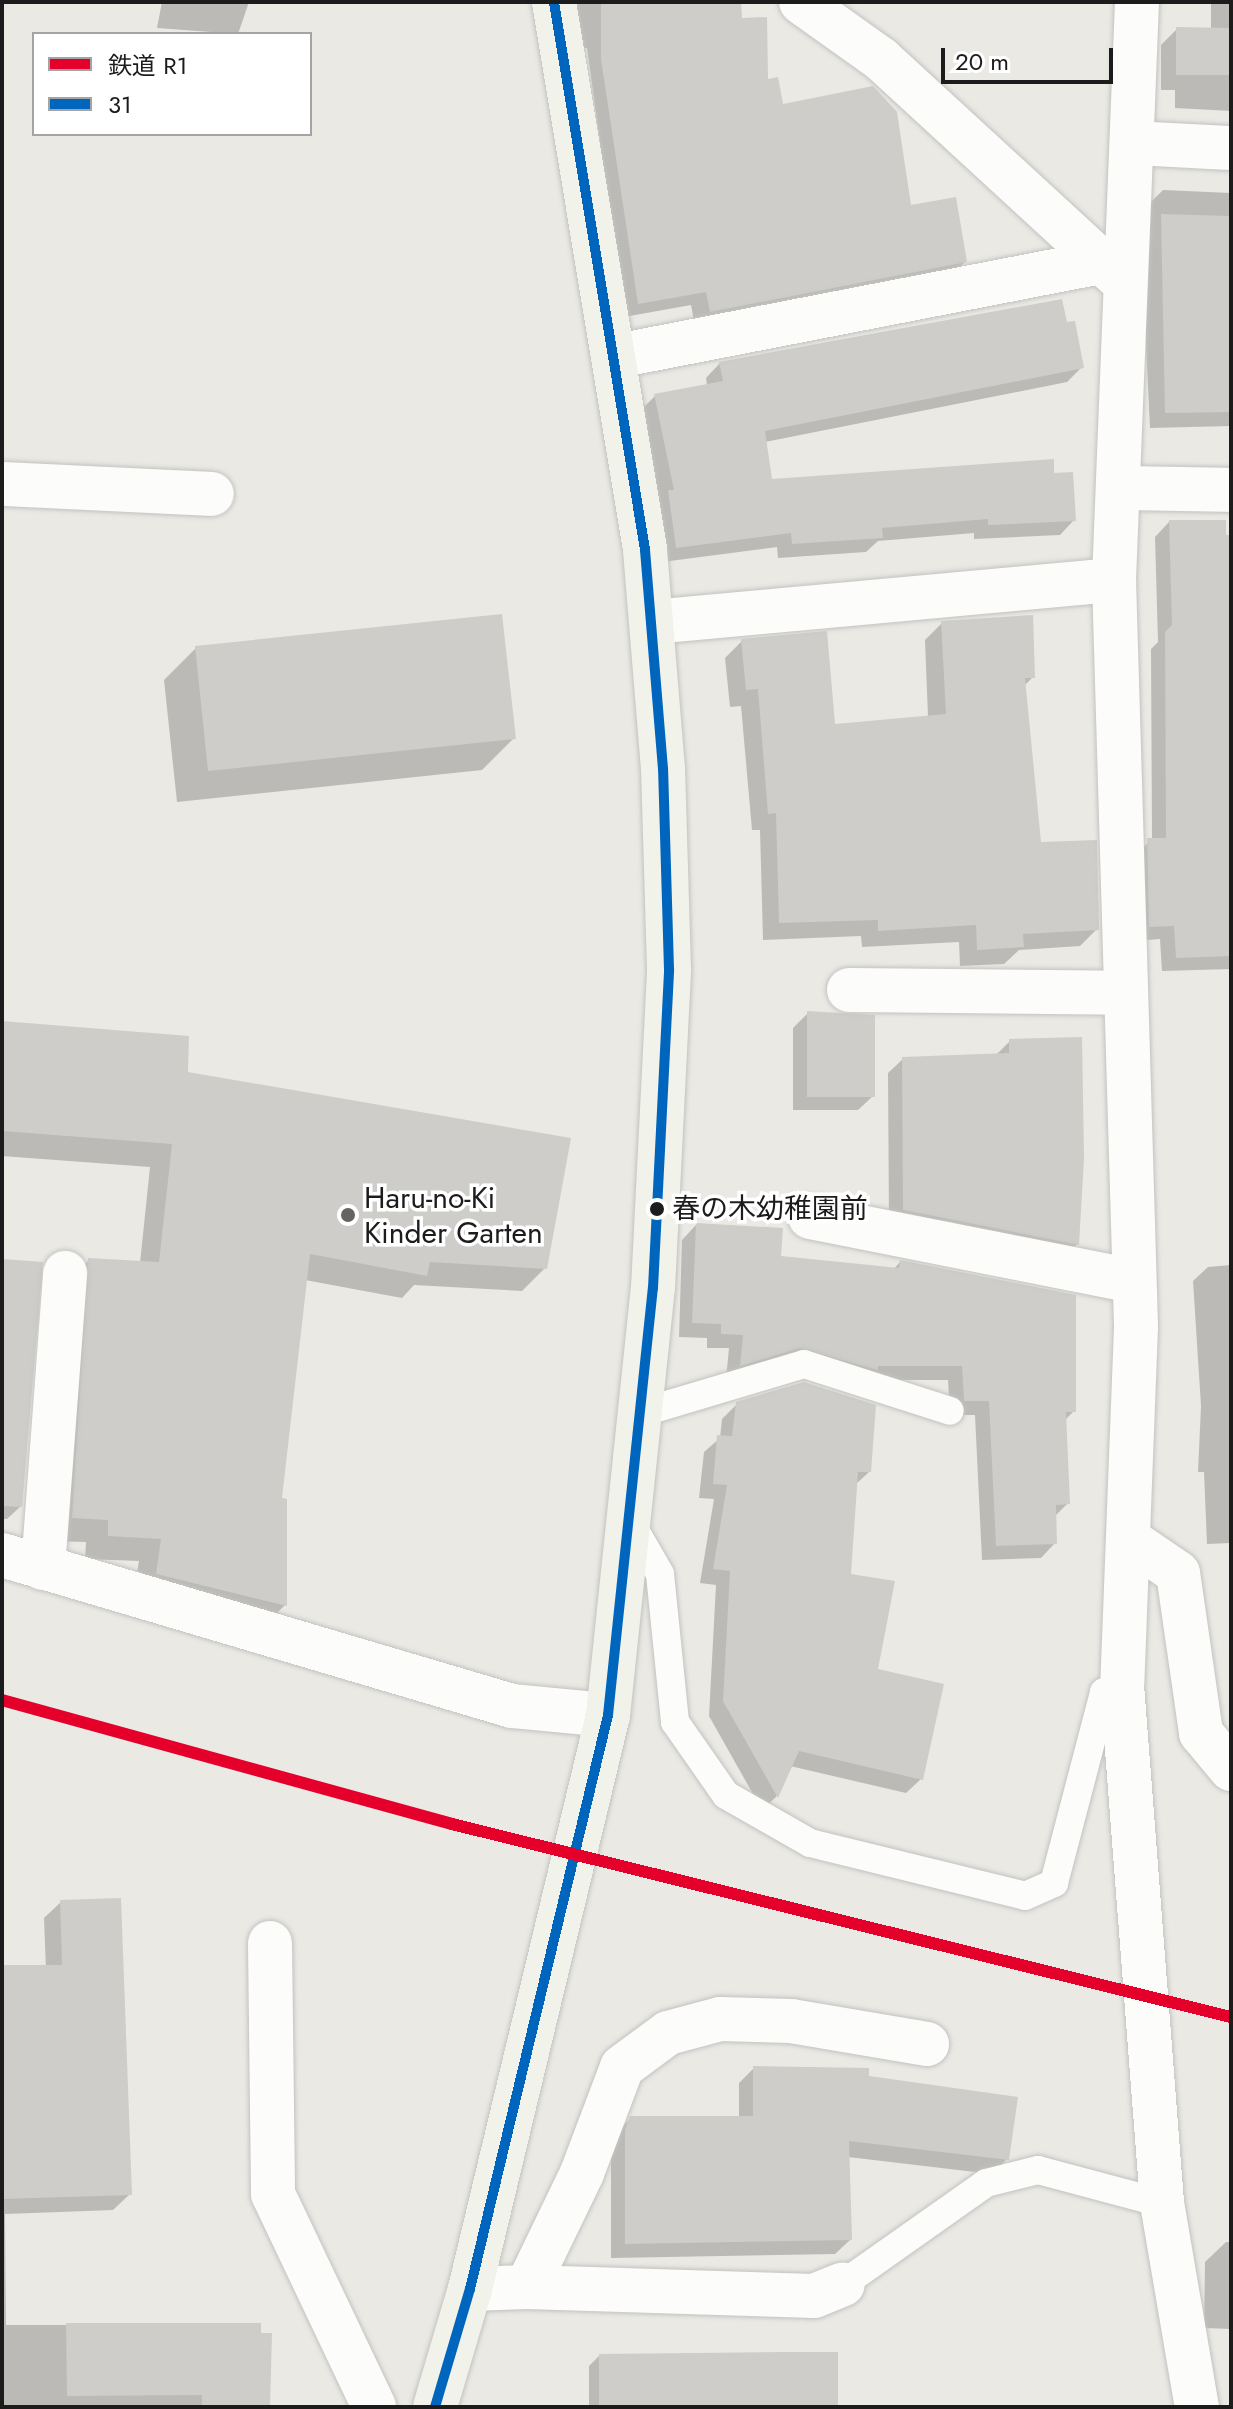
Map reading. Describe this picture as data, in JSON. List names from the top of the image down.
{
  "places": ["春の木幼稚園前", "Haru-no-Ki Kinder Garten"],
  "lines": ["transit line 31", "rail line R1"],
  "legend": ["鉄道 R1", "31"],
  "scale_bar": "20 m"
}
